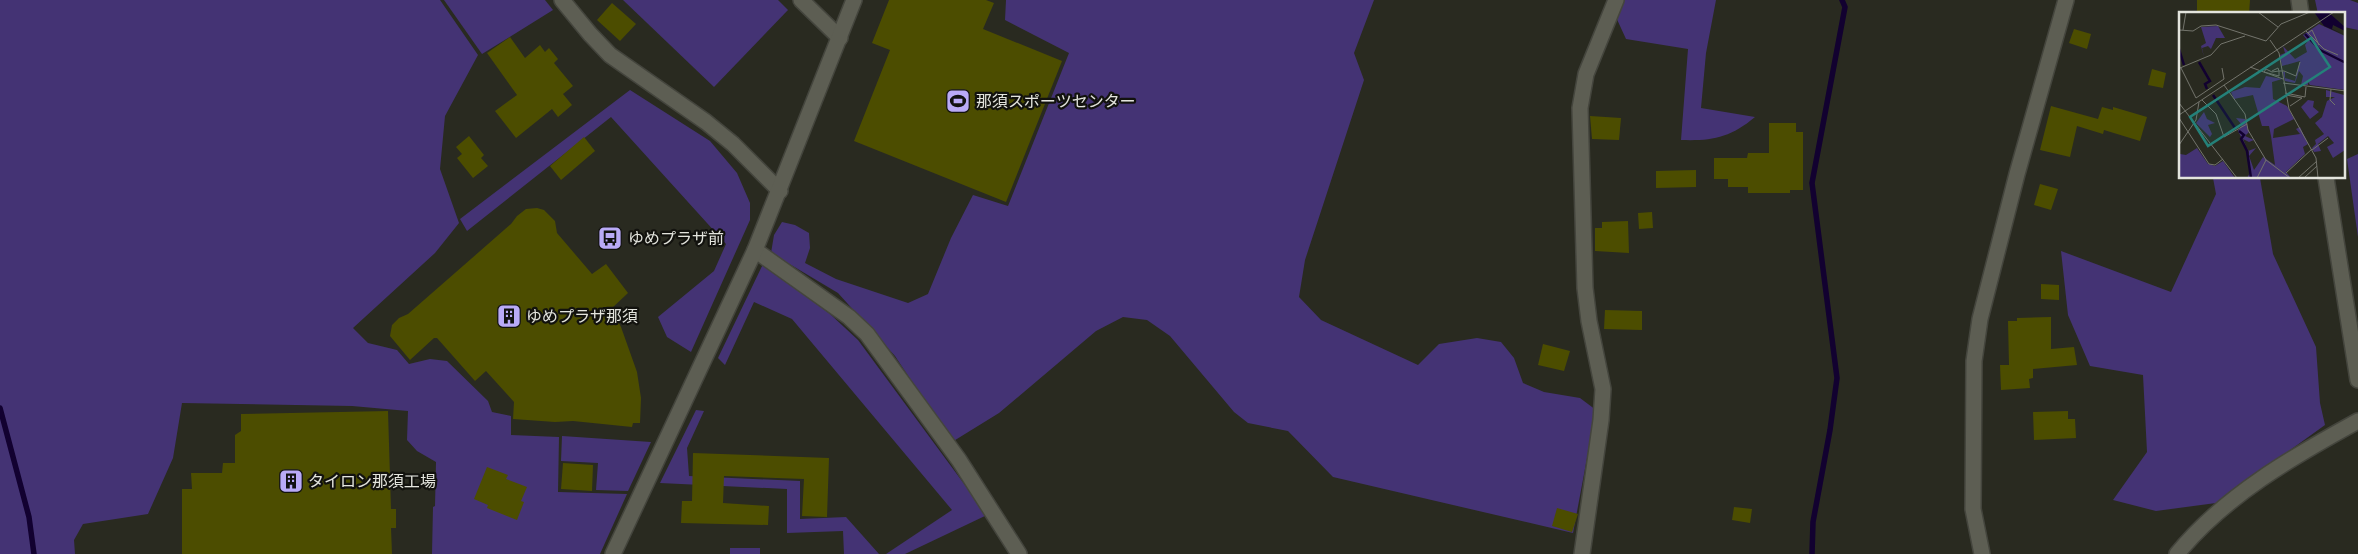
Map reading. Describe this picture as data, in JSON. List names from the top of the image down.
{
  "places": {
    "sports": ["那須スポーツセンター"],
    "bus stop": ["ゆめプラザ前"],
    "building": ["ゆめプラザ那須", "タイロン那須工場"]
  }
}
